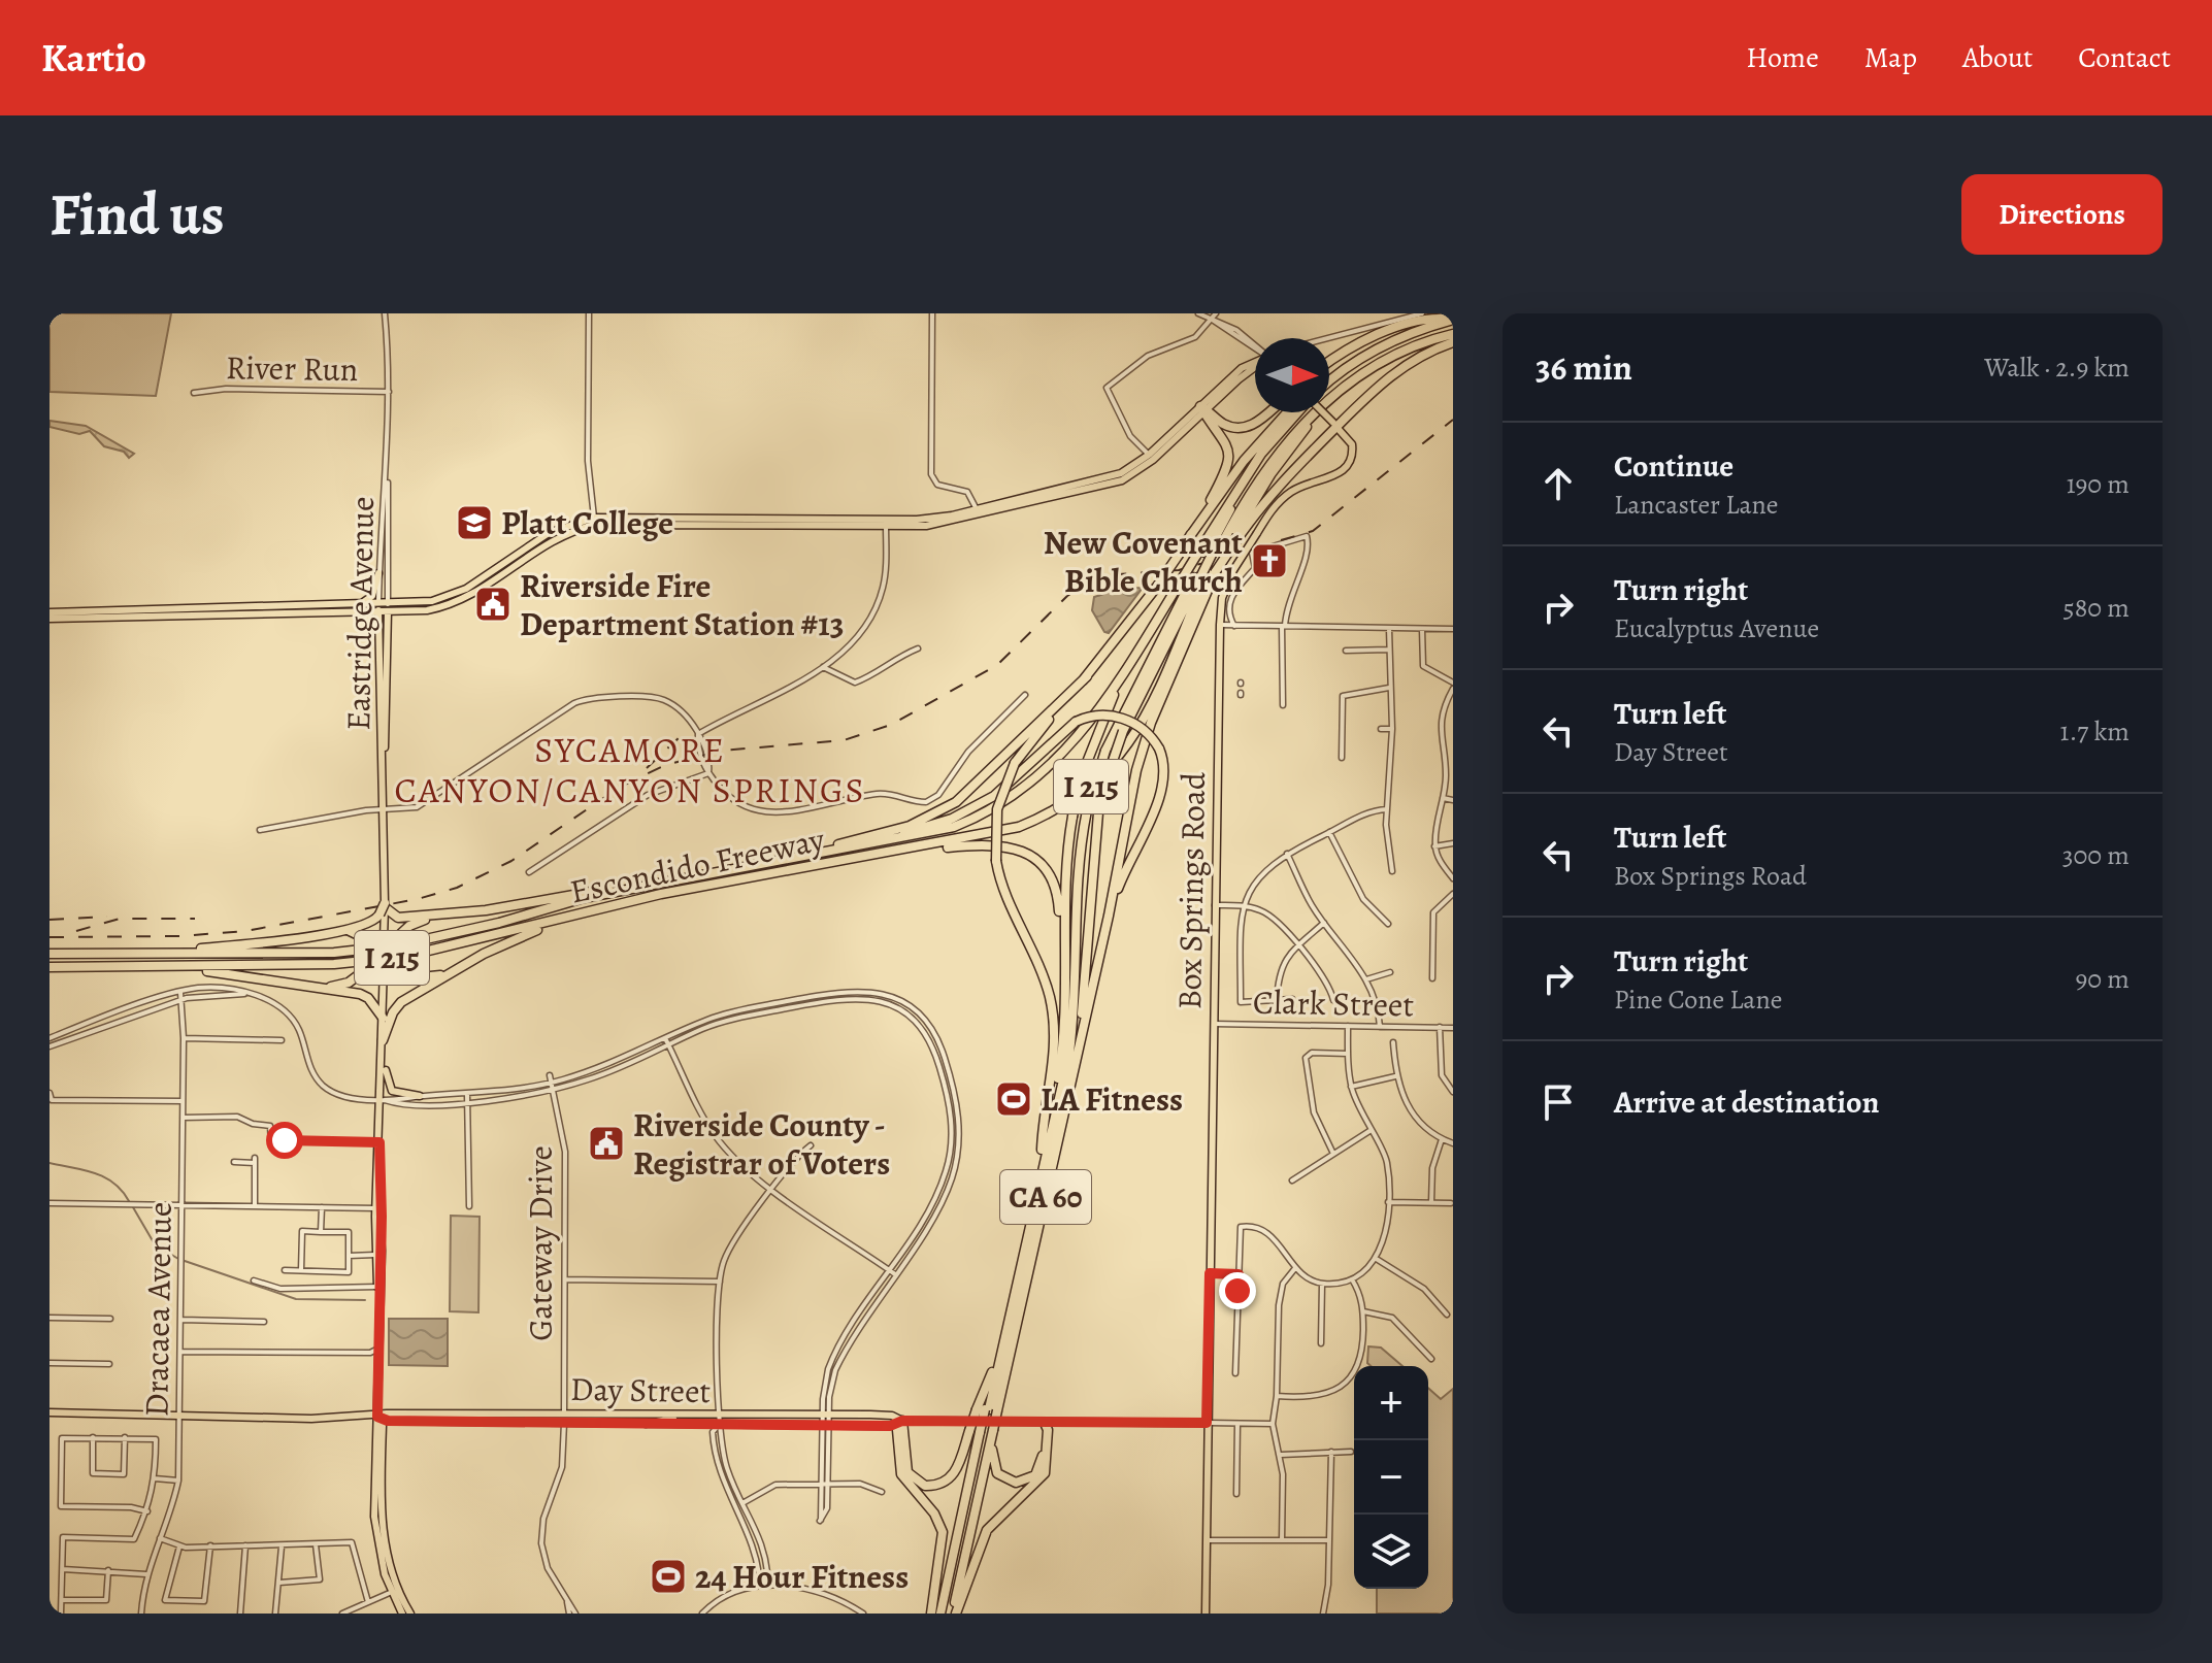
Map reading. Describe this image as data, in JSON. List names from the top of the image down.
{
  "streets": {
    "highway": ["I 215", "Escondido Freeway", "CA 60"],
    "main road": ["Eastridge Avenue", "Box Springs Road", "Day Street"],
    "street": [
      "River Run",
      "Clark Street",
      "Gateway Drive",
      "Dracaea Avenue"
    ]
  },
  "crossings": [
    ["River Run", "Eastridge Avenue"],
    ["Escondido Freeway", "CA 60"],
    ["Box Springs Road", "Clark Street"],
    ["Box Springs Road", "Day Street"],
    ["Gateway Drive", "Day Street"],
    ["Dracaea Avenue", "Day Street"]
  ],
  "districts": ["SYCAMORE CANYON/CANYON SPRINGS"],
  "places": {
    "school or university": ["Platt College"],
    "church": ["New Covenant Bible Church"],
    "public building": ["Riverside Fire Department Station #13", "Riverside County - Registrar of Voters"],
    "sports": ["LA Fitness", "24 Hour Fitness"]
  },
  "north": "right",
  "page": {
    "header": "Kartio",
    "nav": [
      "Home",
      "Map",
      "About",
      "Contact"
    ],
    "buttons": "Directions",
    "title": "Find us",
    "heading": ["36 min", "Walk · 2.9 km"],
    "list": [
      ["Continue", "Lancaster Lane", "190 m"],
      ["Turn right", "Eucalyptus Avenue", "580 m"],
      ["Turn left", "Day Street", "1.7 km"],
      ["Turn left", "Box Springs Road", "300 m"],
      ["Turn right", "Pine Cone Lane", "90 m"],
      "Arrive at destination"
    ],
    "map_buttons": ["+", "−"]
  }
}
